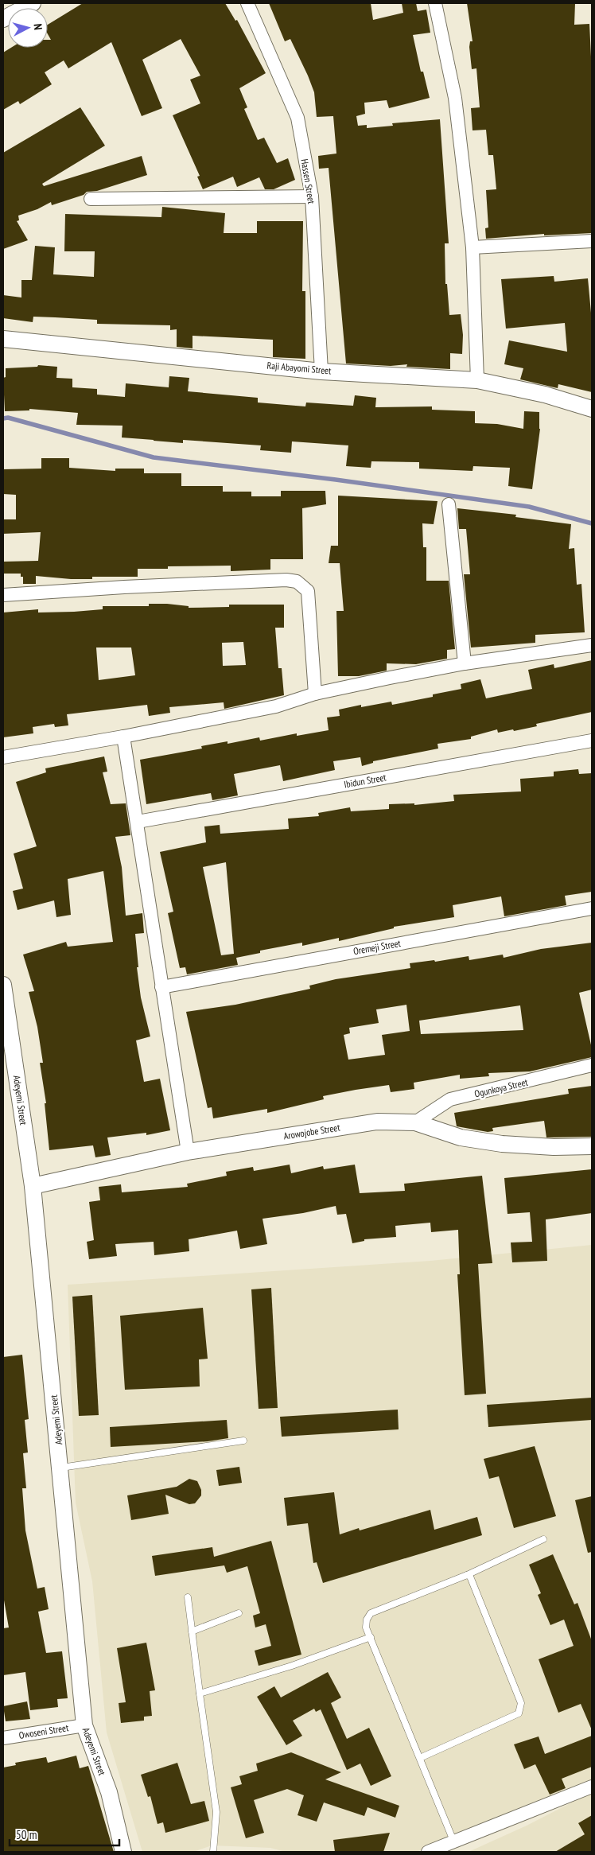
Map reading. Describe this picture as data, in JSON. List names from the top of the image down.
{
  "streets": {
    "street": [
      "Hassen Street",
      "Raji Abayomi Street",
      "Ibidun Street",
      "Oremeji Street",
      "Ogunkoya Street",
      "Adeyemi Street",
      "Arowojobe Street",
      "Owoseni Street"
    ]
  },
  "crossings": [
    ["Hassen Street", "Raji Abayomi Street"],
    ["Ogunkoya Street", "Arowojobe Street"],
    ["Adeyemi Street", "Arowojobe Street"],
    ["Adeyemi Street", "Owoseni Street"]
  ],
  "scale_bar": "50 m",
  "north": "right"
}
